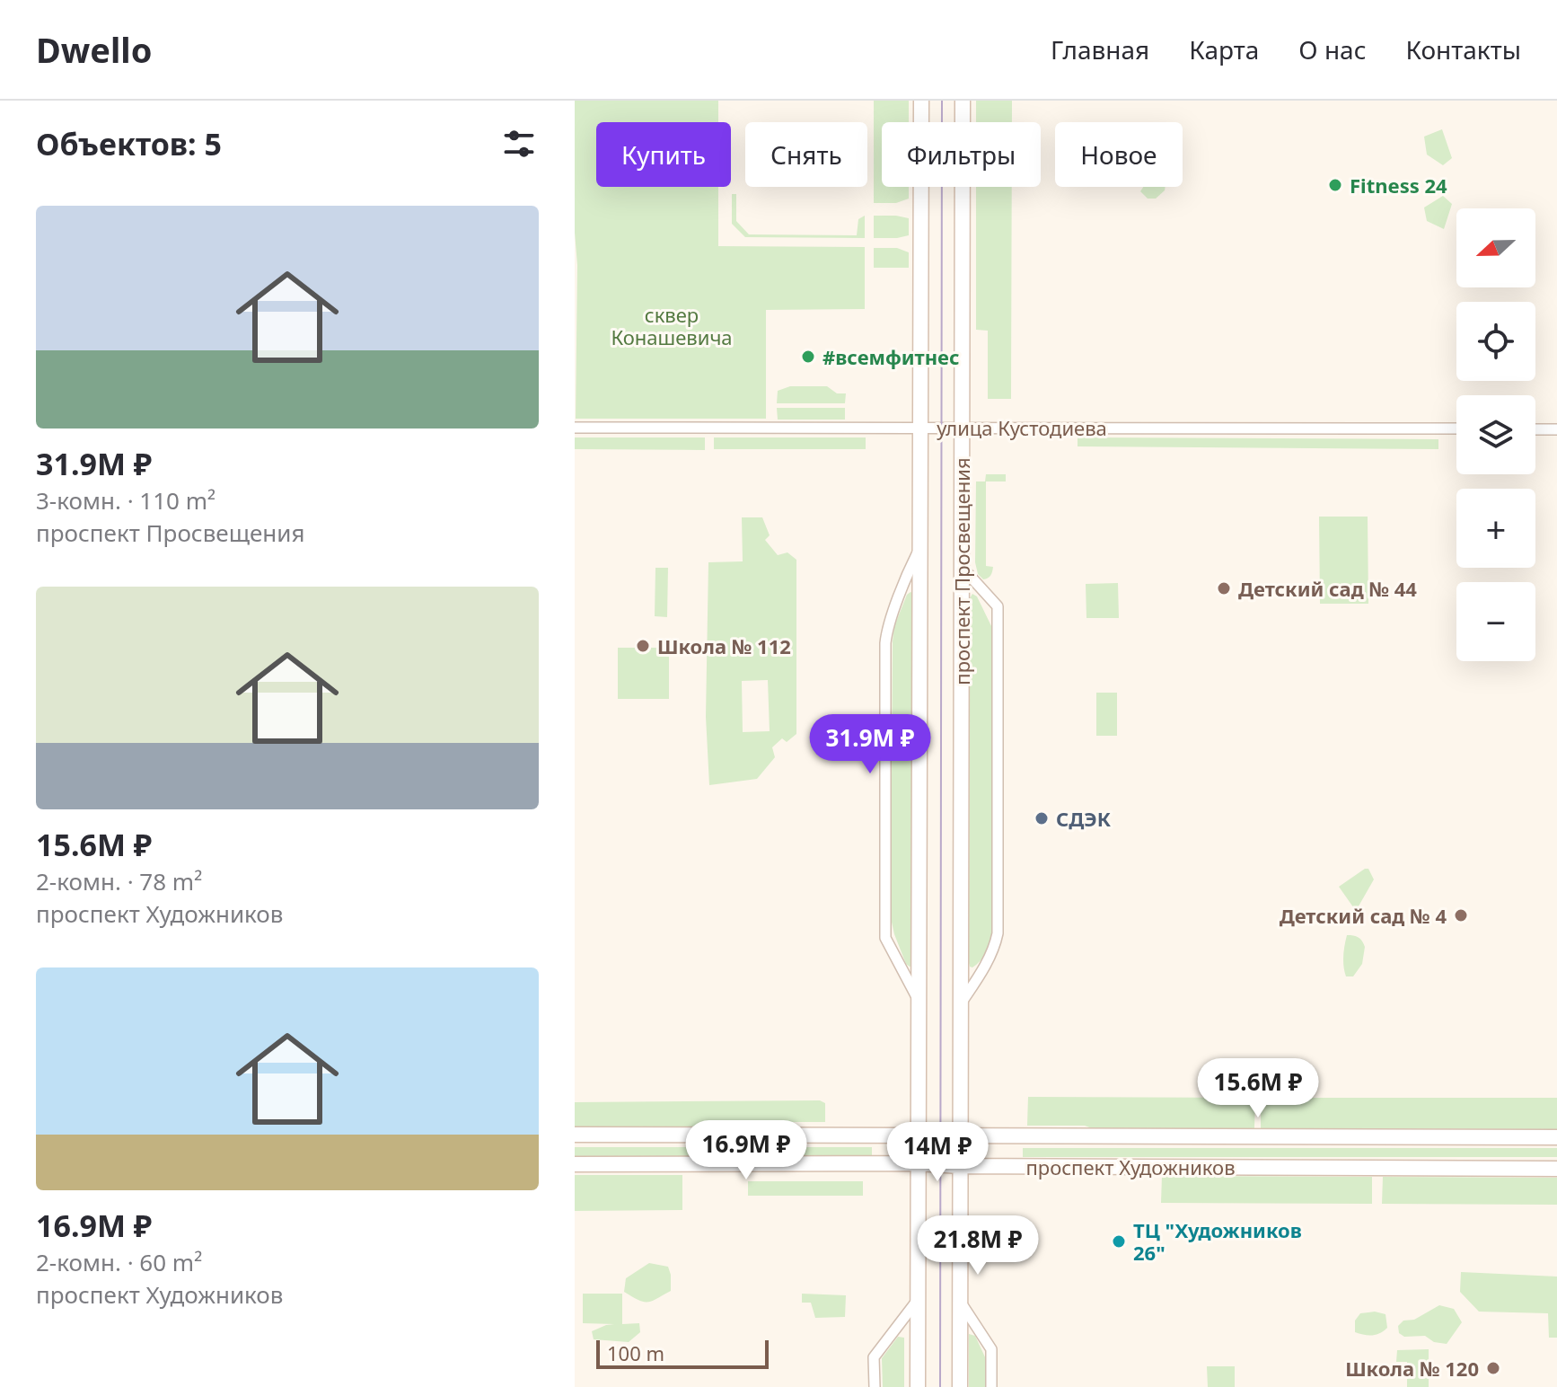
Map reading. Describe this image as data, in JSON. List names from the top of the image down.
{
  "streets": {
    "main road": ["проспект Просвещения", "проспект Художников"],
    "street": ["улица Кустодиева"]
  },
  "crossings": [
    ["улица Кустодиева", "проспект Просвещения"],
    ["проспект Просвещения", "проспект Художников"]
  ],
  "parks": ["сквер Конашевича"],
  "places": [
    "Fitness 24",
    "#всемфитнес",
    "Детский сад № 44",
    "Школа № 112",
    "СДЭК",
    "Детский сад № 4",
    "ТЦ \"Художников 26\"",
    "Школа № 120"
  ],
  "scale_bar": "100 m",
  "north": "left",
  "page": {
    "header": "Dwello",
    "nav": [
      "Главная",
      "Карта",
      "О нас",
      "Контакты"
    ],
    "heading": "Объектов: 5",
    "chip": [
      "Купить",
      "Снять",
      "Фильтры",
      "Новое"
    ],
    "list": [
      {
        "name": "31.9M ₽",
        "note": "3-комн. · 110 m² · проспект Просвещения"
      },
      {
        "name": "15.6M ₽",
        "note": "2-комн. · 78 m² · проспект Художников"
      },
      {
        "name": "16.9M ₽",
        "note": "2-комн. · 60 m² · проспект Художников"
      }
    ],
    "map_buttons": ["+", "−"],
    "price": [
      "31.9M ₽",
      "15.6M ₽",
      "16.9M ₽",
      "14M ₽",
      "21.8M ₽"
    ],
    "scale": "100 m"
  }
}
